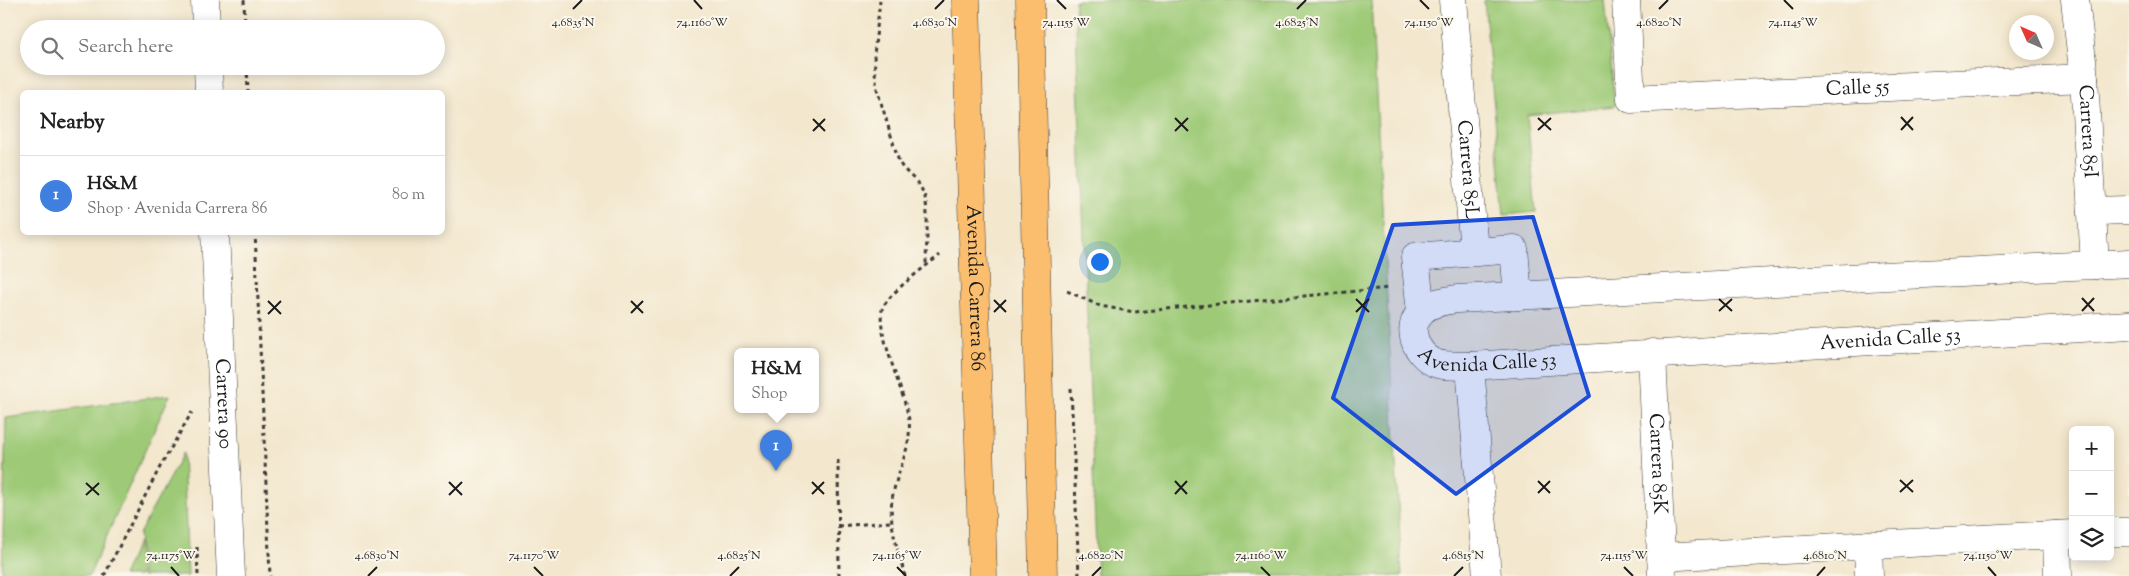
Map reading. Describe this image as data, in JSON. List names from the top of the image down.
{
  "streets": {
    "main road": ["Avenida Carrera 86"],
    "street": [
      "Calle 55",
      "Carrera 85I",
      "Carrera 85L",
      "Avenida Calle 53",
      "Carrera 90",
      "Carrera 85K"
    ]
  },
  "crossings": [
    ["Calle 55", "Carrera 85I"],
    ["Carrera 85I", "Avenida Calle 53"],
    ["Avenida Calle 53", "Carrera 85K"]
  ],
  "north": "top left",
  "page": {
    "search": "Search here",
    "heading": "Nearby",
    "list": [
      {
        "mark": "1",
        "name": "H&M",
        "note": "Shop · Avenida Carrera 86",
        "value": "80 m"
      }
    ],
    "popup": ["H&M", "Shop"],
    "map_buttons": ["+", "−"],
    "pins": "1"
  },
  "coordinates": [
    "4.6835°N",
    "74.1160°W",
    "4.6830°N",
    "74.1155°W",
    "4.6825°N",
    "74.1150°W",
    "4.6820°N",
    "74.1145°W",
    "74.1175°W",
    "74.1170°W",
    "74.1165°W",
    "4.6815°N",
    "4.6810°N"
  ]
}
